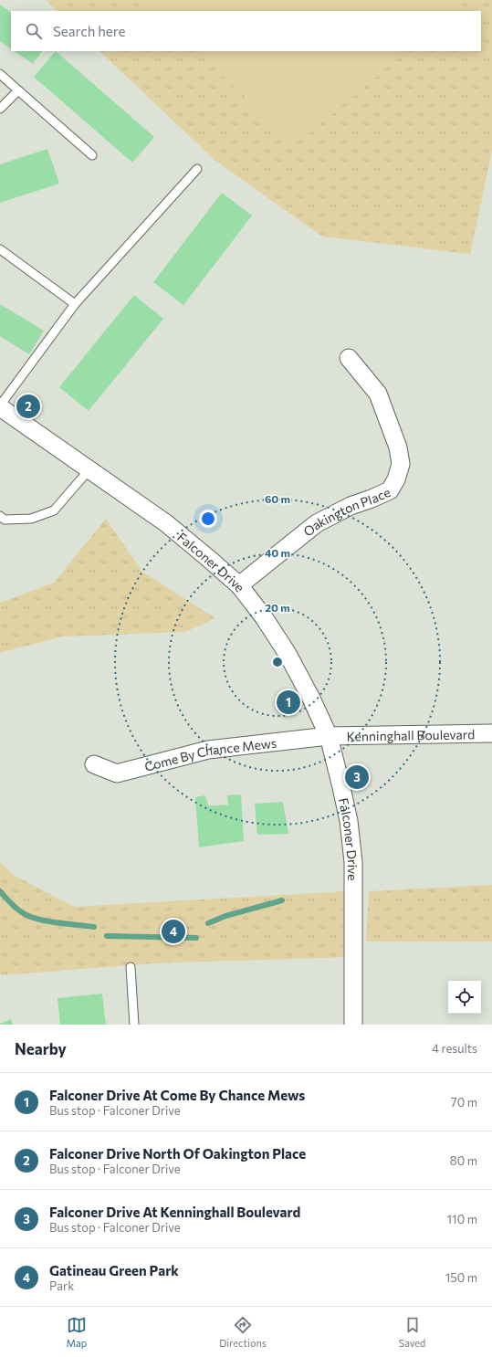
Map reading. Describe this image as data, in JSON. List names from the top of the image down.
{
  "streets": {
    "street": [
      "Oakington Place",
      "Falconer Drive",
      "Kenninghall Boulevard",
      "Come By Chance Mews"
    ]
  },
  "crossings": [
    ["Oakington Place", "Falconer Drive"],
    ["Falconer Drive", "Kenninghall Boulevard"],
    ["Falconer Drive", "Come By Chance Mews"],
    ["Kenninghall Boulevard", "Come By Chance Mews"]
  ],
  "page": {
    "search": "Search here",
    "pins": [
      "2",
      "1",
      "3",
      "4"
    ],
    "heading": ["Nearby", "4 results"],
    "list": [
      {
        "mark": "1",
        "name": "Falconer Drive At Come By Chance Mews",
        "note": "Bus stop · Falconer Drive",
        "value": "70 m"
      },
      {
        "mark": "2",
        "name": "Falconer Drive North Of Oakington Place",
        "note": "Bus stop · Falconer Drive",
        "value": "80 m"
      },
      {
        "mark": "3",
        "name": "Falconer Drive At Kenninghall Boulevard",
        "note": "Bus stop · Falconer Drive",
        "value": "110 m"
      },
      {
        "mark": "4",
        "name": "Gatineau Green Park",
        "note": "Park",
        "value": "150 m"
      }
    ],
    "nav": ["Map", "Directions", "Saved"]
  },
  "rings": ["60 m", "40 m", "20 m"]
}
